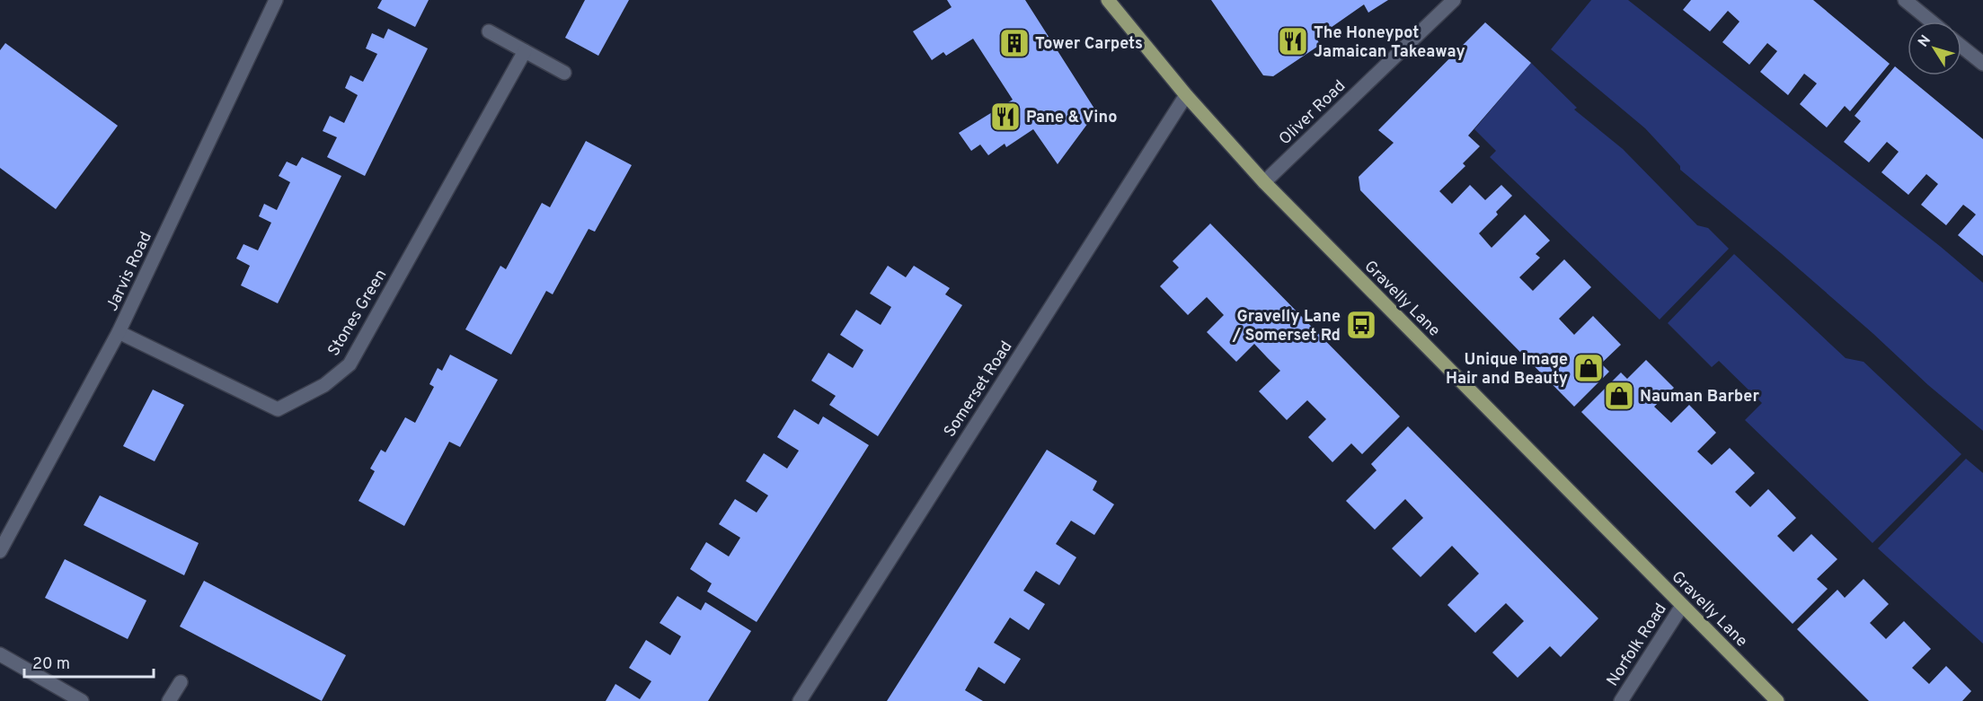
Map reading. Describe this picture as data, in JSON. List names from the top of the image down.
{
  "streets": {
    "main road": ["Gravelly Lane"],
    "street": [
      "Oliver Road",
      "Jarvis Road",
      "Stones Green",
      "Somerset Road",
      "Norfolk Road"
    ]
  },
  "crossings": [
    ["Oliver Road", "Gravelly Lane"],
    ["Jarvis Road", "Stones Green"],
    ["Gravelly Lane", "Somerset Road"],
    ["Gravelly Lane", "Norfolk Road"]
  ],
  "places": {
    "restaurant": ["The Honeypot Jamaican Takeaway", "Pane & Vino"],
    "building": ["Tower Carpets"],
    "bus stop": ["Gravelly Lane / Somerset Rd"],
    "shop": ["Unique Image Hair and Beauty", "Nauman Barber"]
  },
  "scale_bar": "20 m",
  "north": "top left"
}
